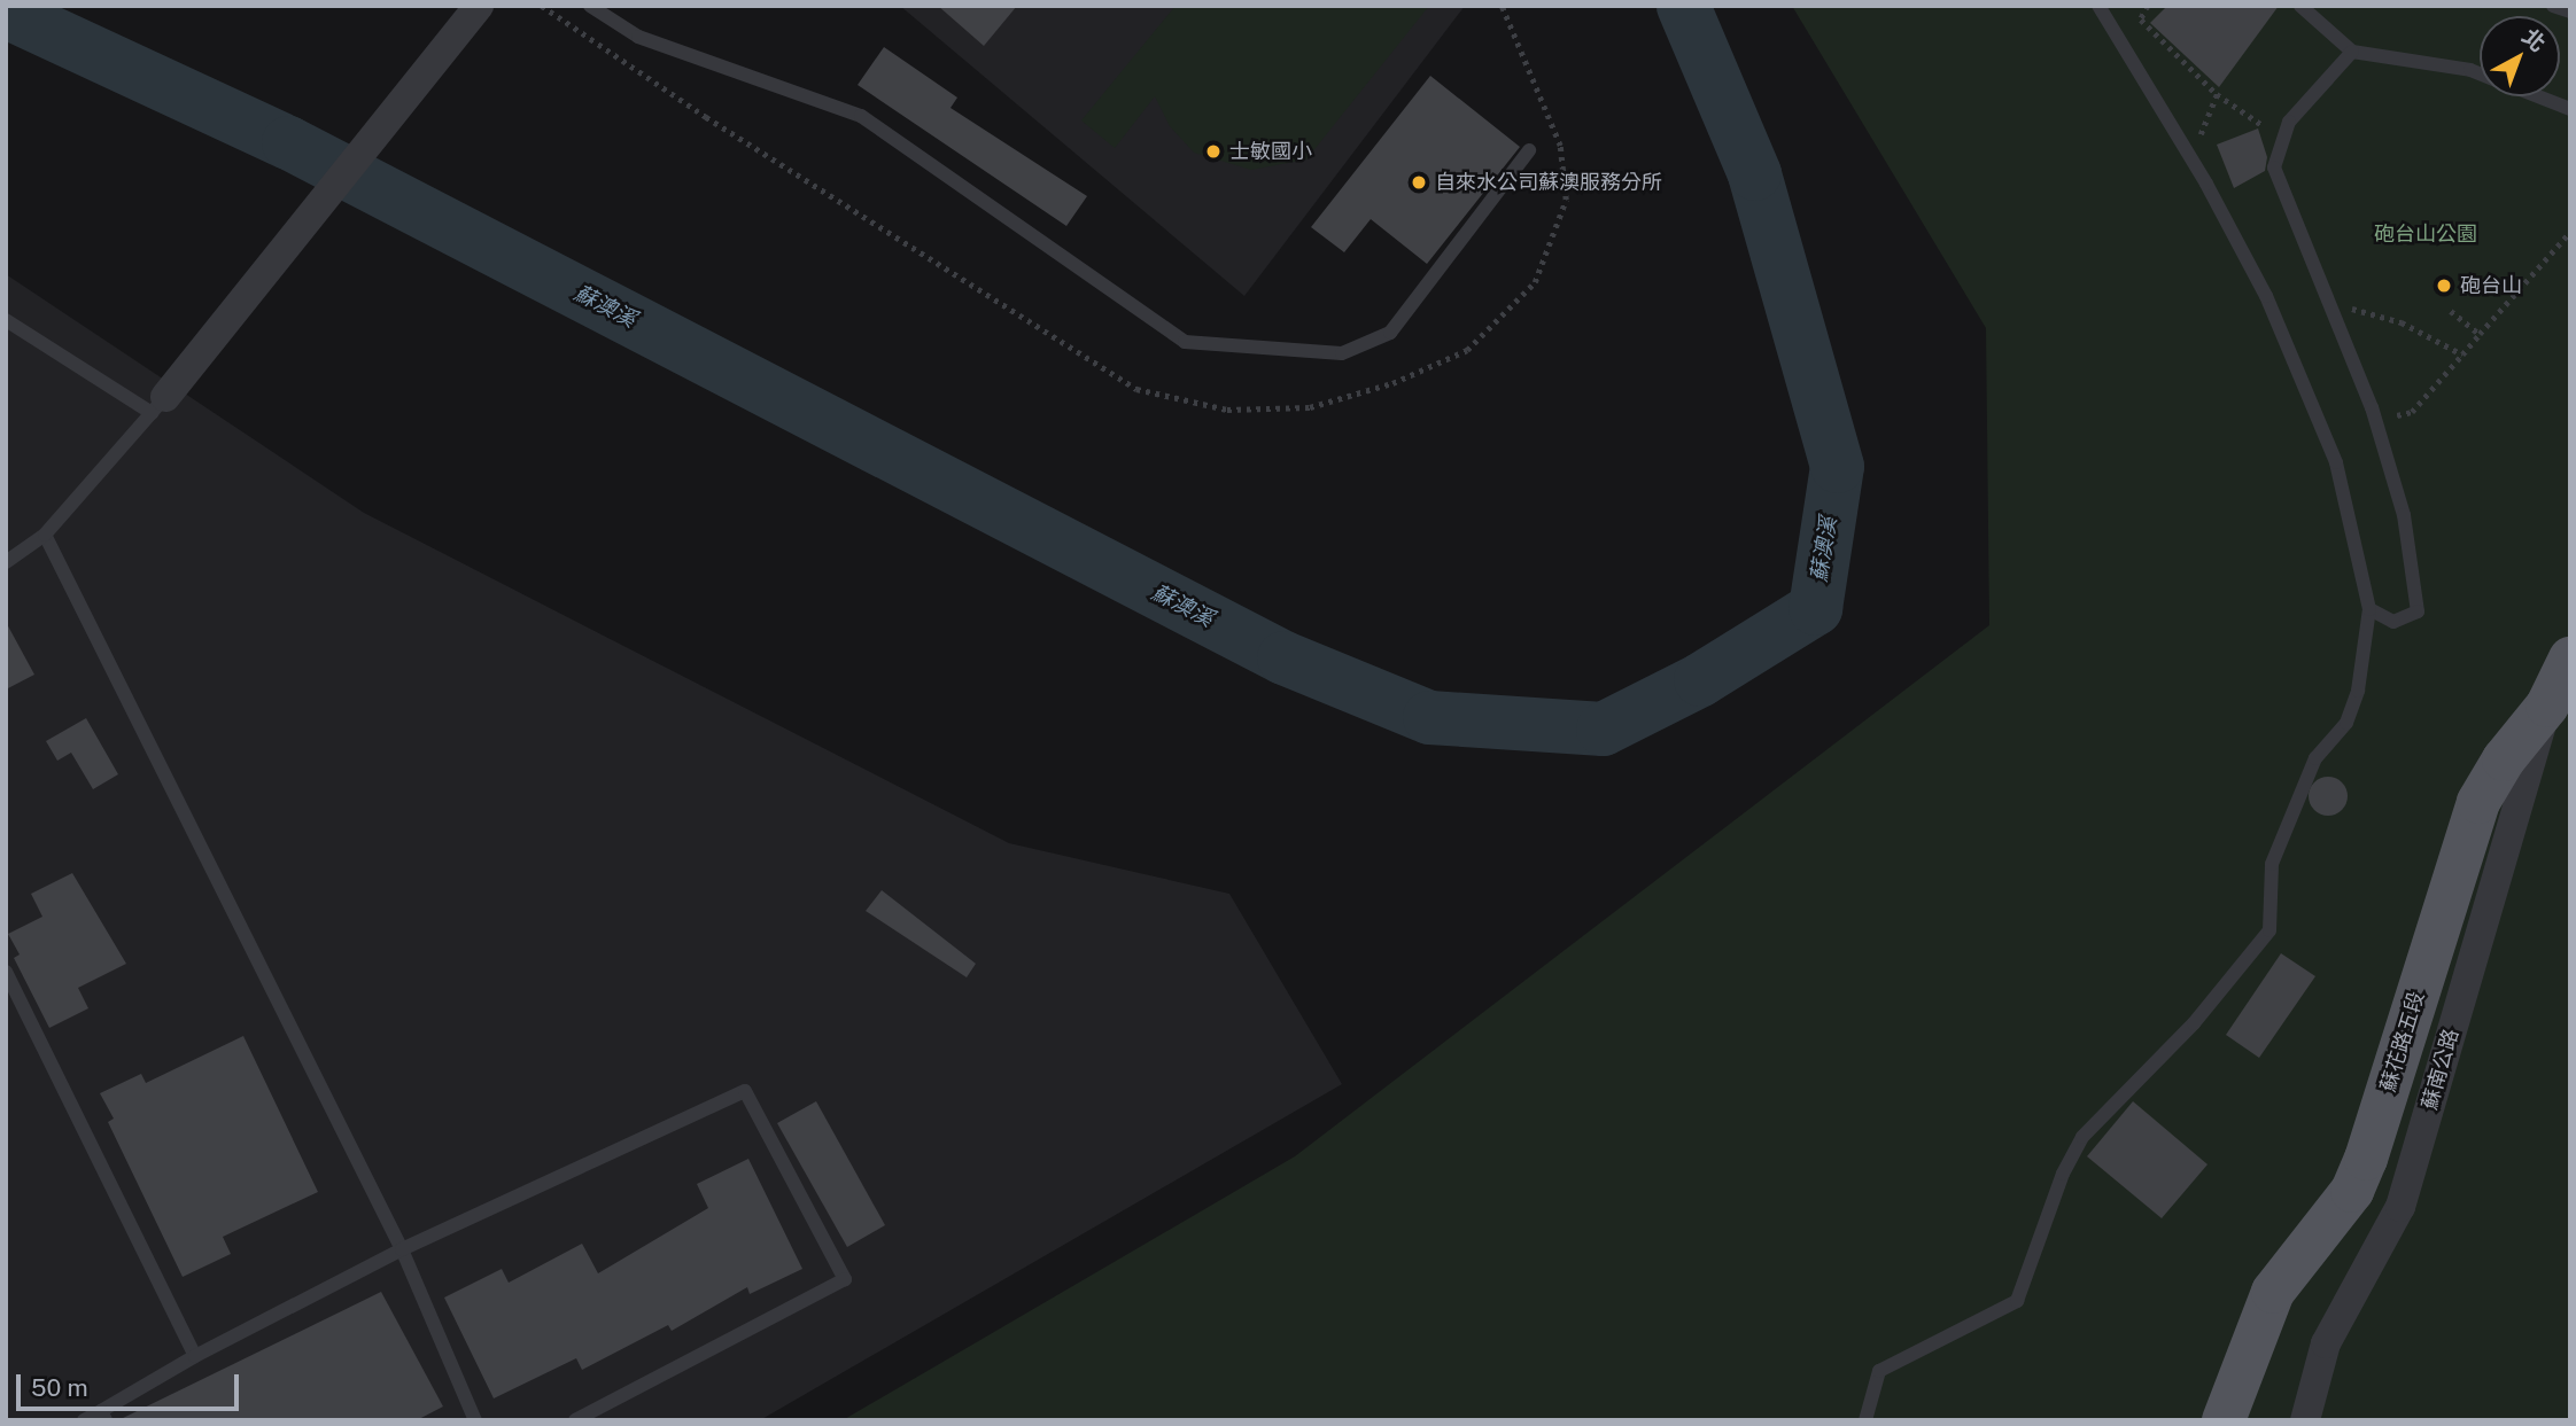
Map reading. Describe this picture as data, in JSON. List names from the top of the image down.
{
  "streets": {
    "main road": ["蘇花路五段"],
    "street": ["蘇南公路"]
  },
  "crossings": [
    ["蘇花路五段", "蘇南公路"]
  ],
  "water": ["蘇澳溪"],
  "parks": ["砲台山公園"],
  "places": ["士敏國小", "自來水公司蘇澳服務分所", "砲台山"],
  "scale_bar": "50 m",
  "north": "top right"
}
